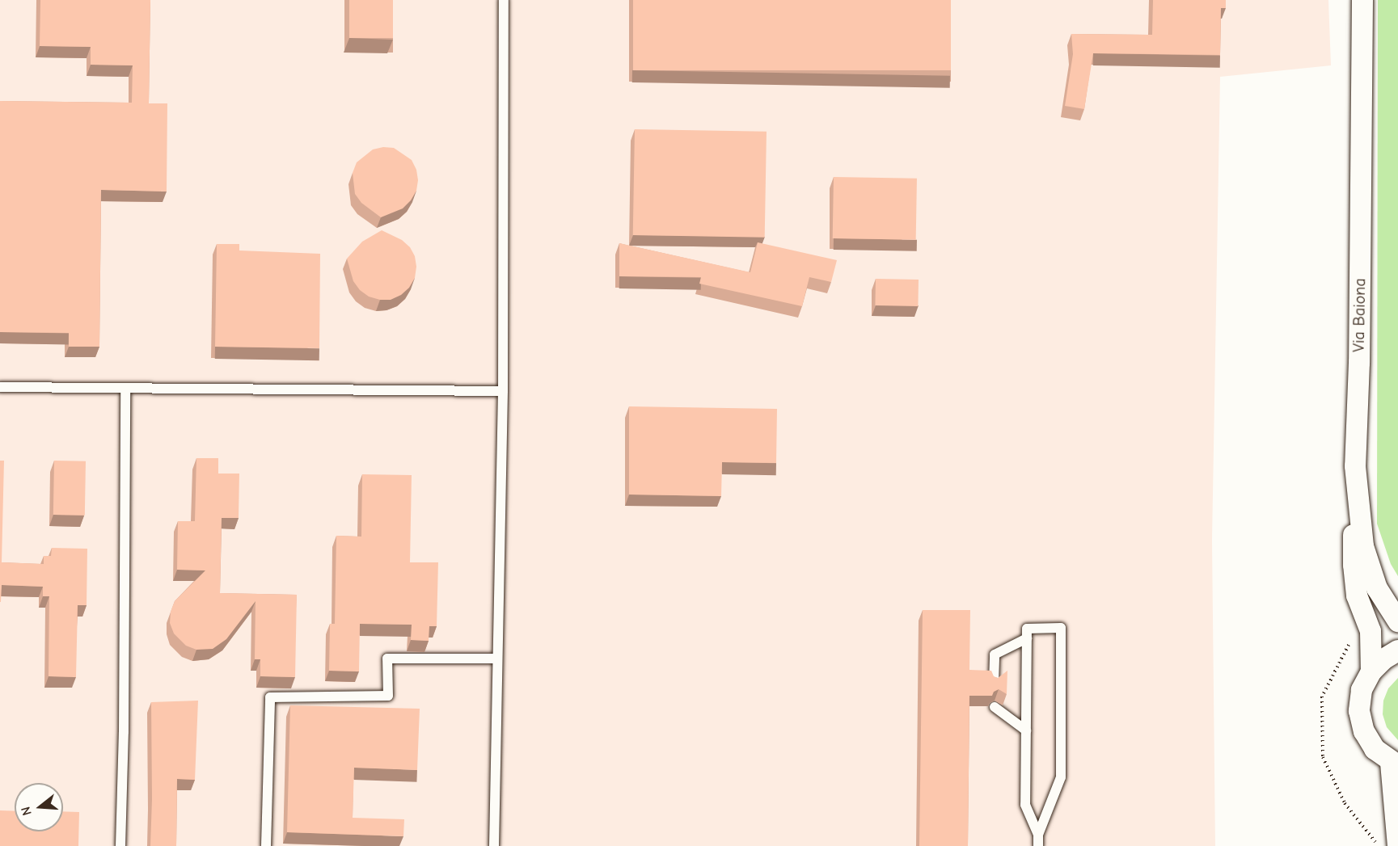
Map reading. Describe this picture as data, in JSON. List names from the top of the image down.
{
  "streets": {
    "street": ["Via Baiona"]
  },
  "north": "left"
}
